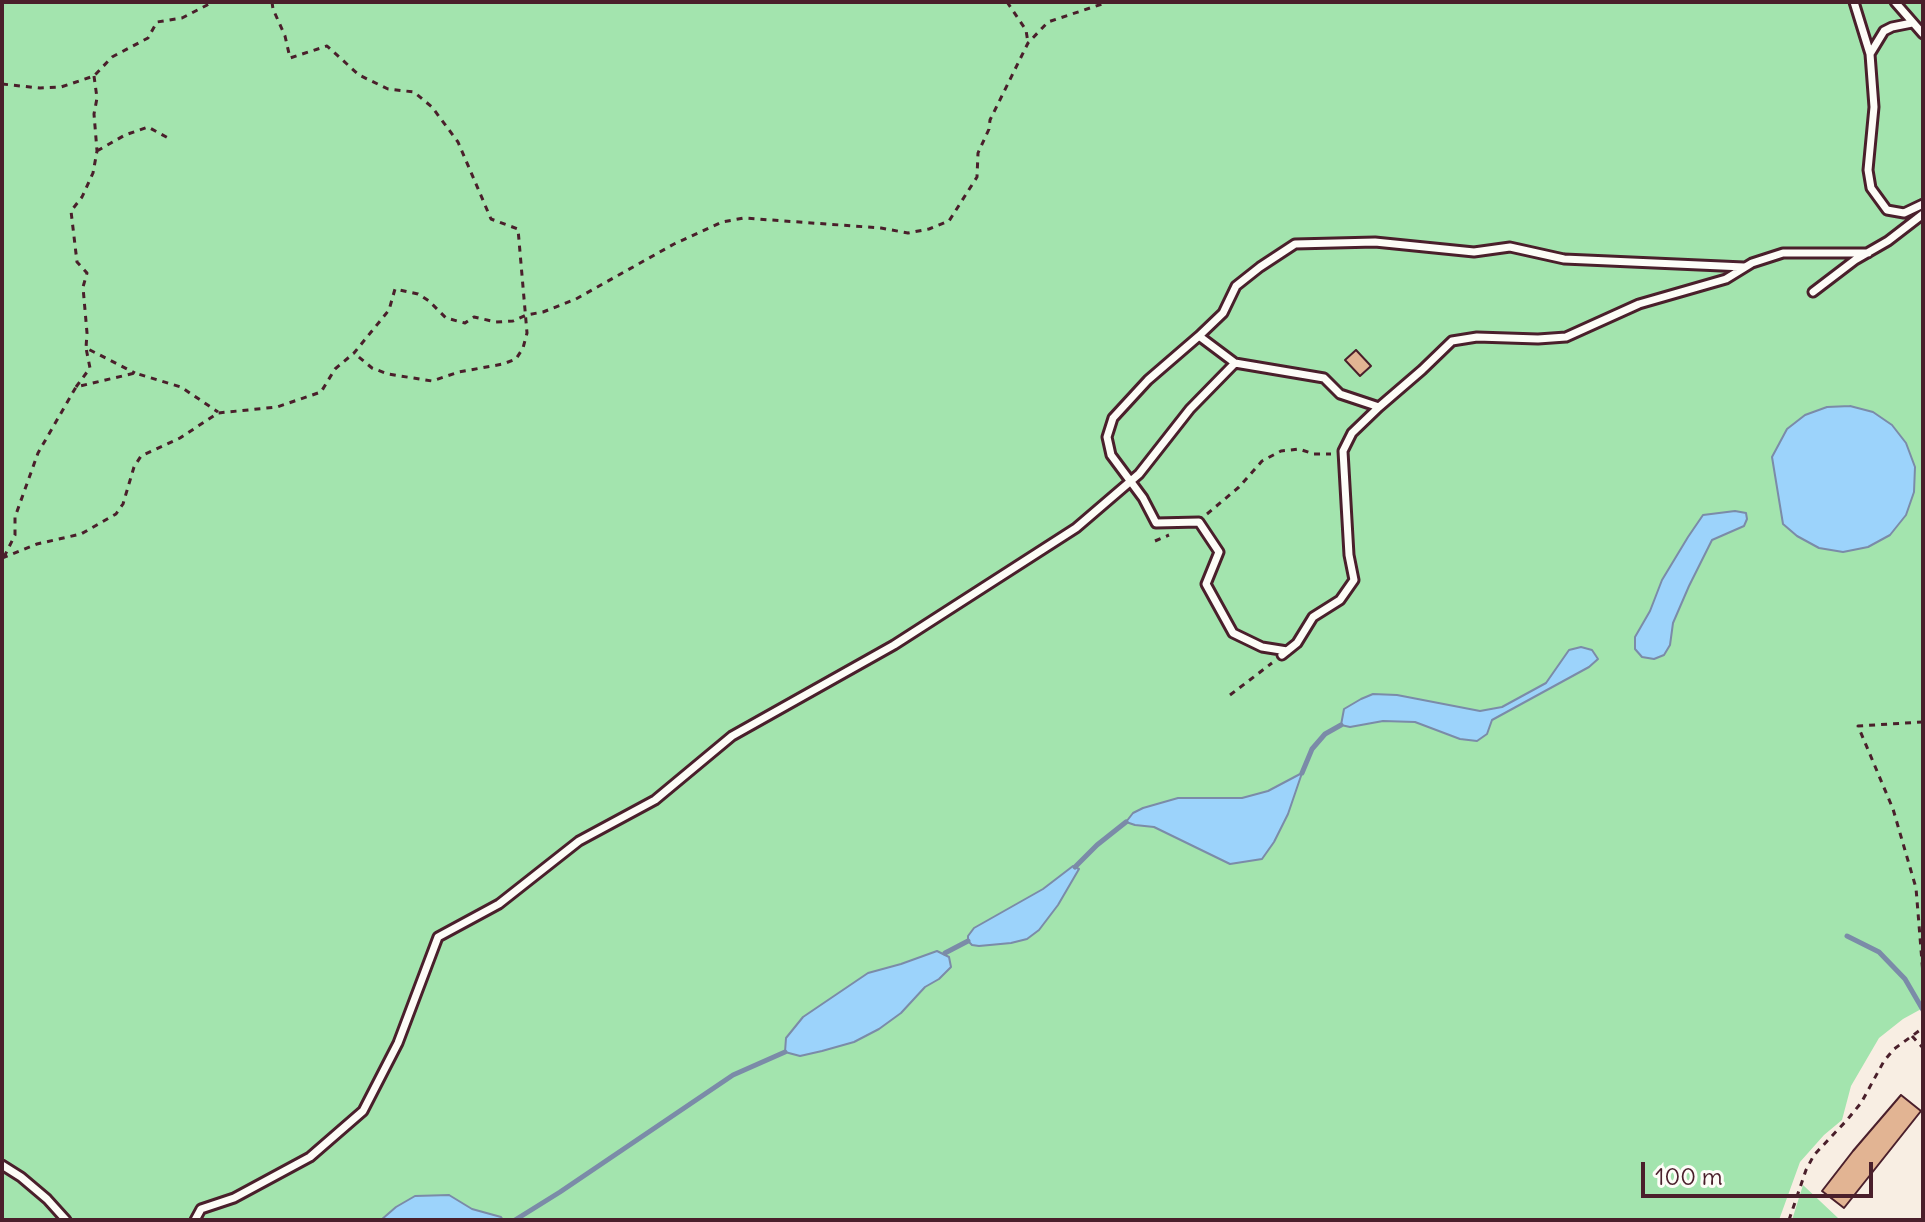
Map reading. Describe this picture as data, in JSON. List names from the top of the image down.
{
  "scale_bar": "100 m"
}
